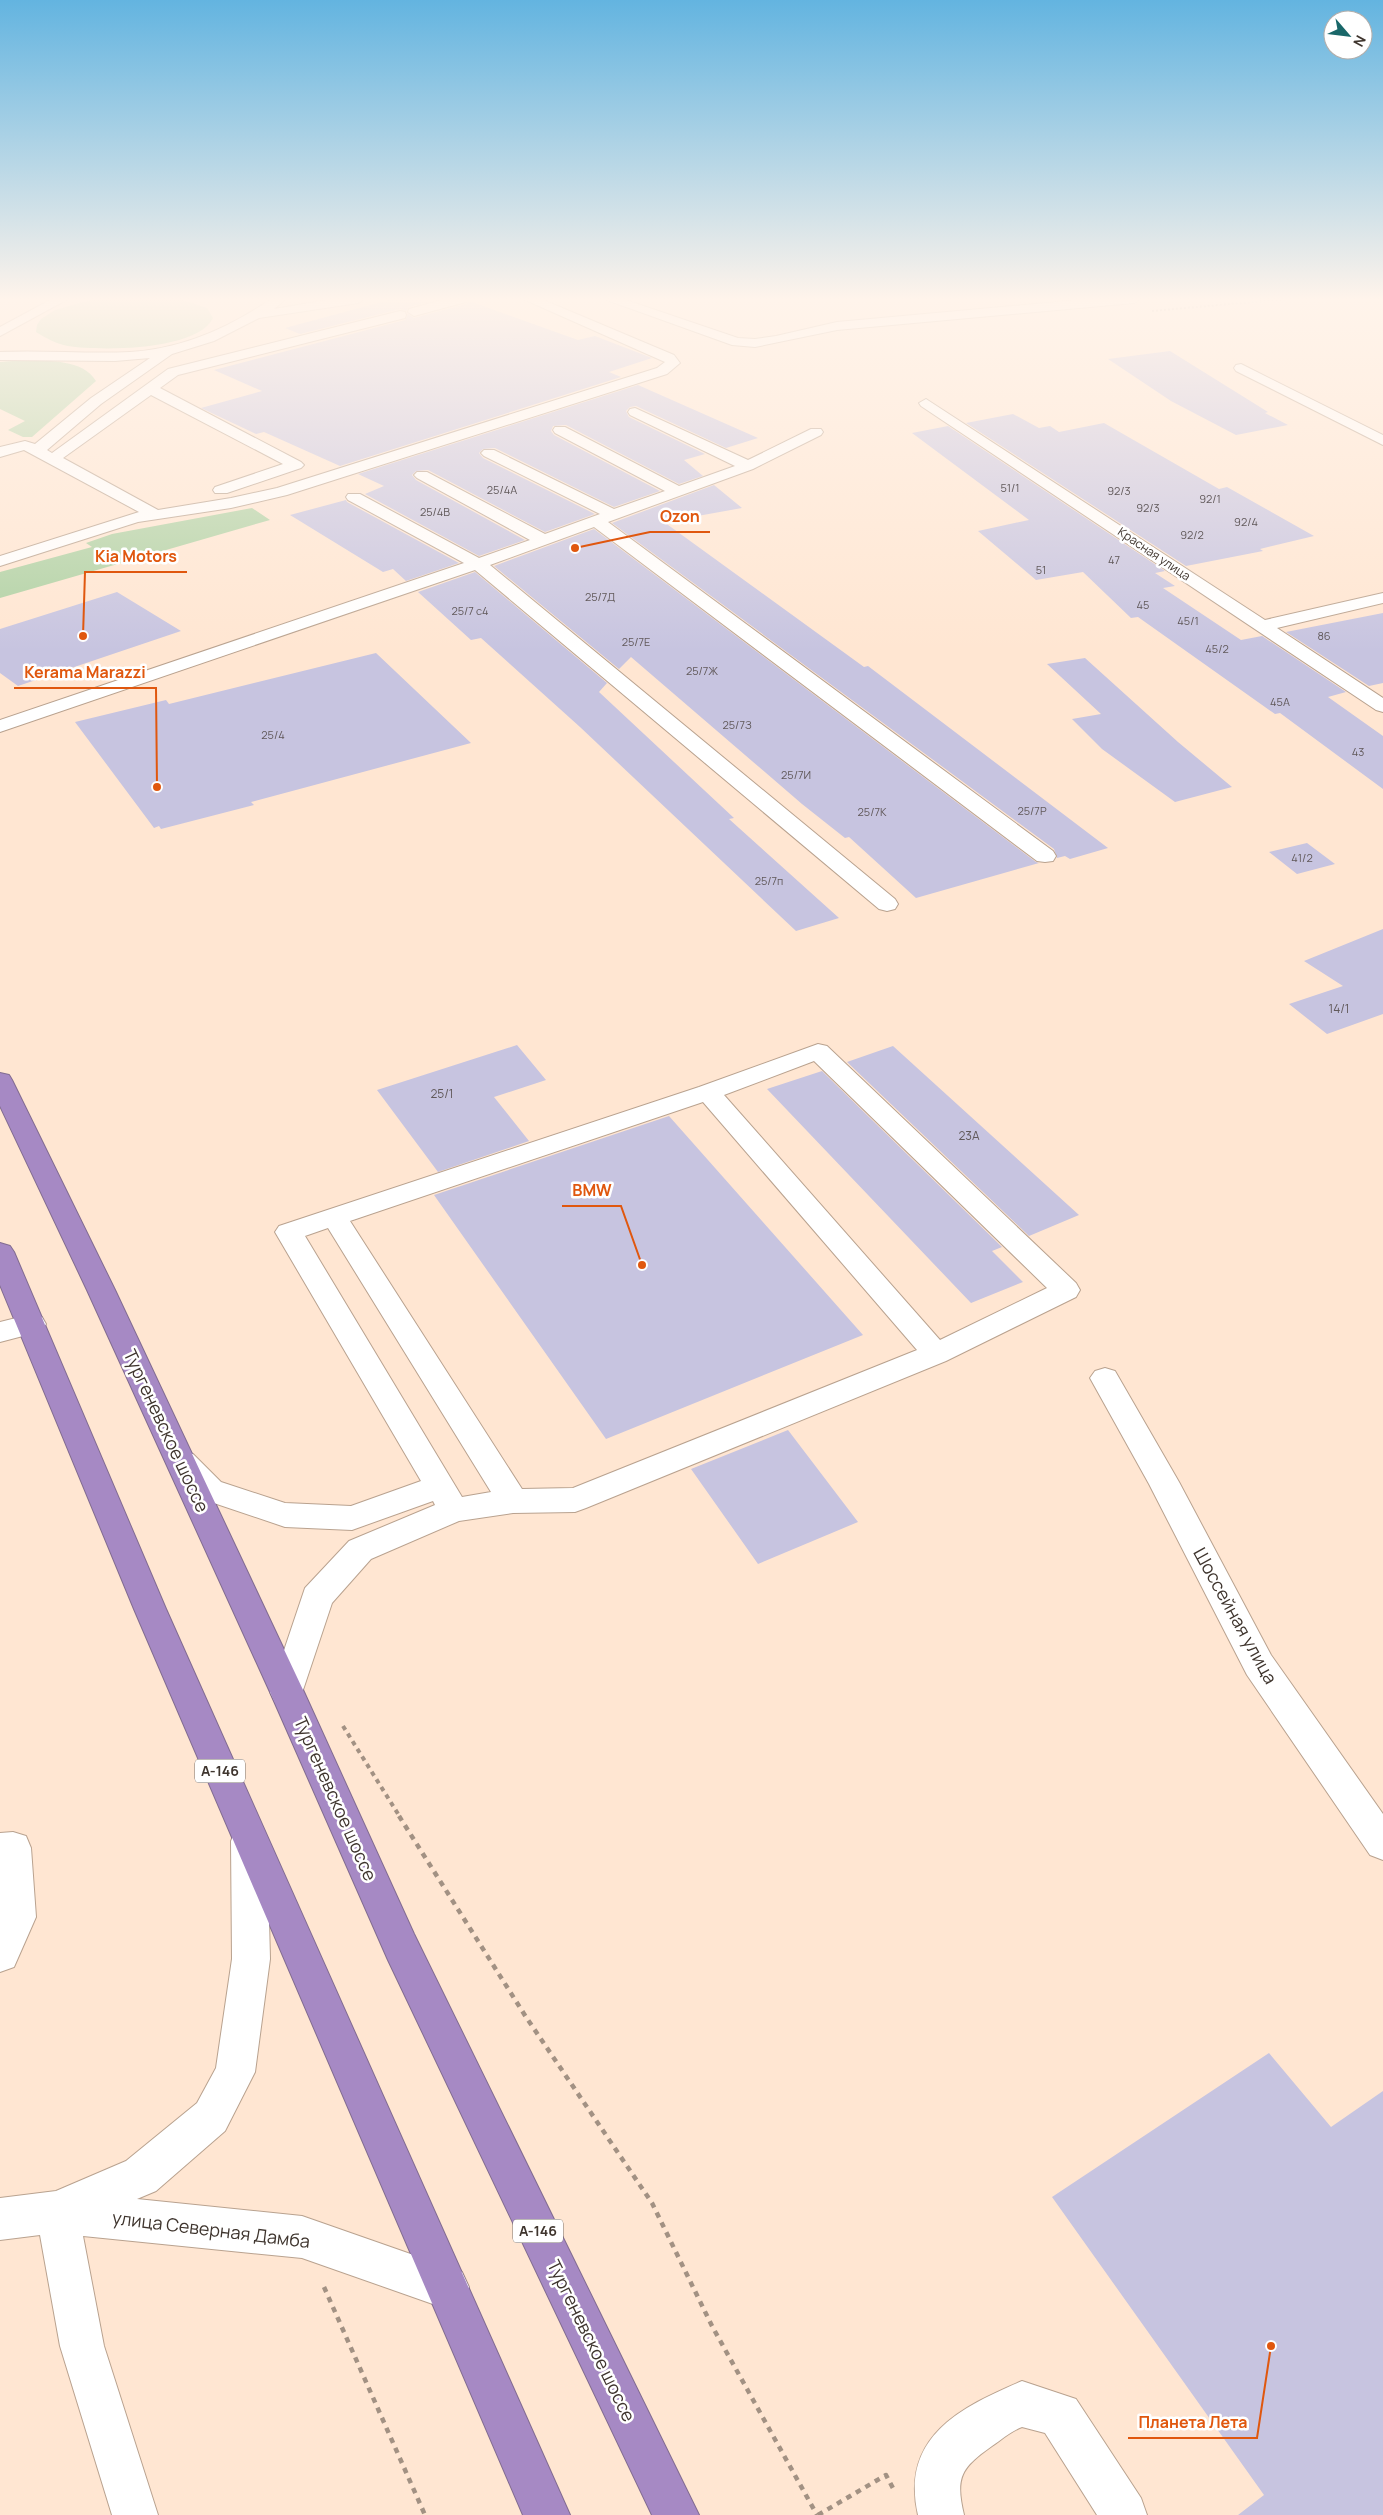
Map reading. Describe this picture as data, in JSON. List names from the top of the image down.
{
  "streets": {
    "highway": ["Тургеневское шоссе", "А-146"],
    "street": ["Красная улица", "Шоссейная улица", "улица Северная Дамба"]
  },
  "crossings": [
    ["А-146", "улица Северная Дамба"]
  ],
  "places": [
    "Ozon",
    "Kia Motors",
    "Kerama Marazzi",
    "BMW",
    "Планета Лета"
  ],
  "house_numbers": [
    "51/1",
    "25/4А",
    "92/3",
    "92/1",
    "92/3",
    "25/4В",
    "92/4",
    "92/2",
    "47",
    "51",
    "25/7Д",
    "45",
    "25/7 с4",
    "45/1",
    "86",
    "25/7Е",
    "45/2",
    "25/7Ж",
    "45А",
    "25/7З",
    "25/4",
    "43",
    "25/7И",
    "25/7Р",
    "25/7К",
    "41/2",
    "25/7п",
    "14/1",
    "25/1",
    "23А"
  ],
  "north": "bottom right"
}
